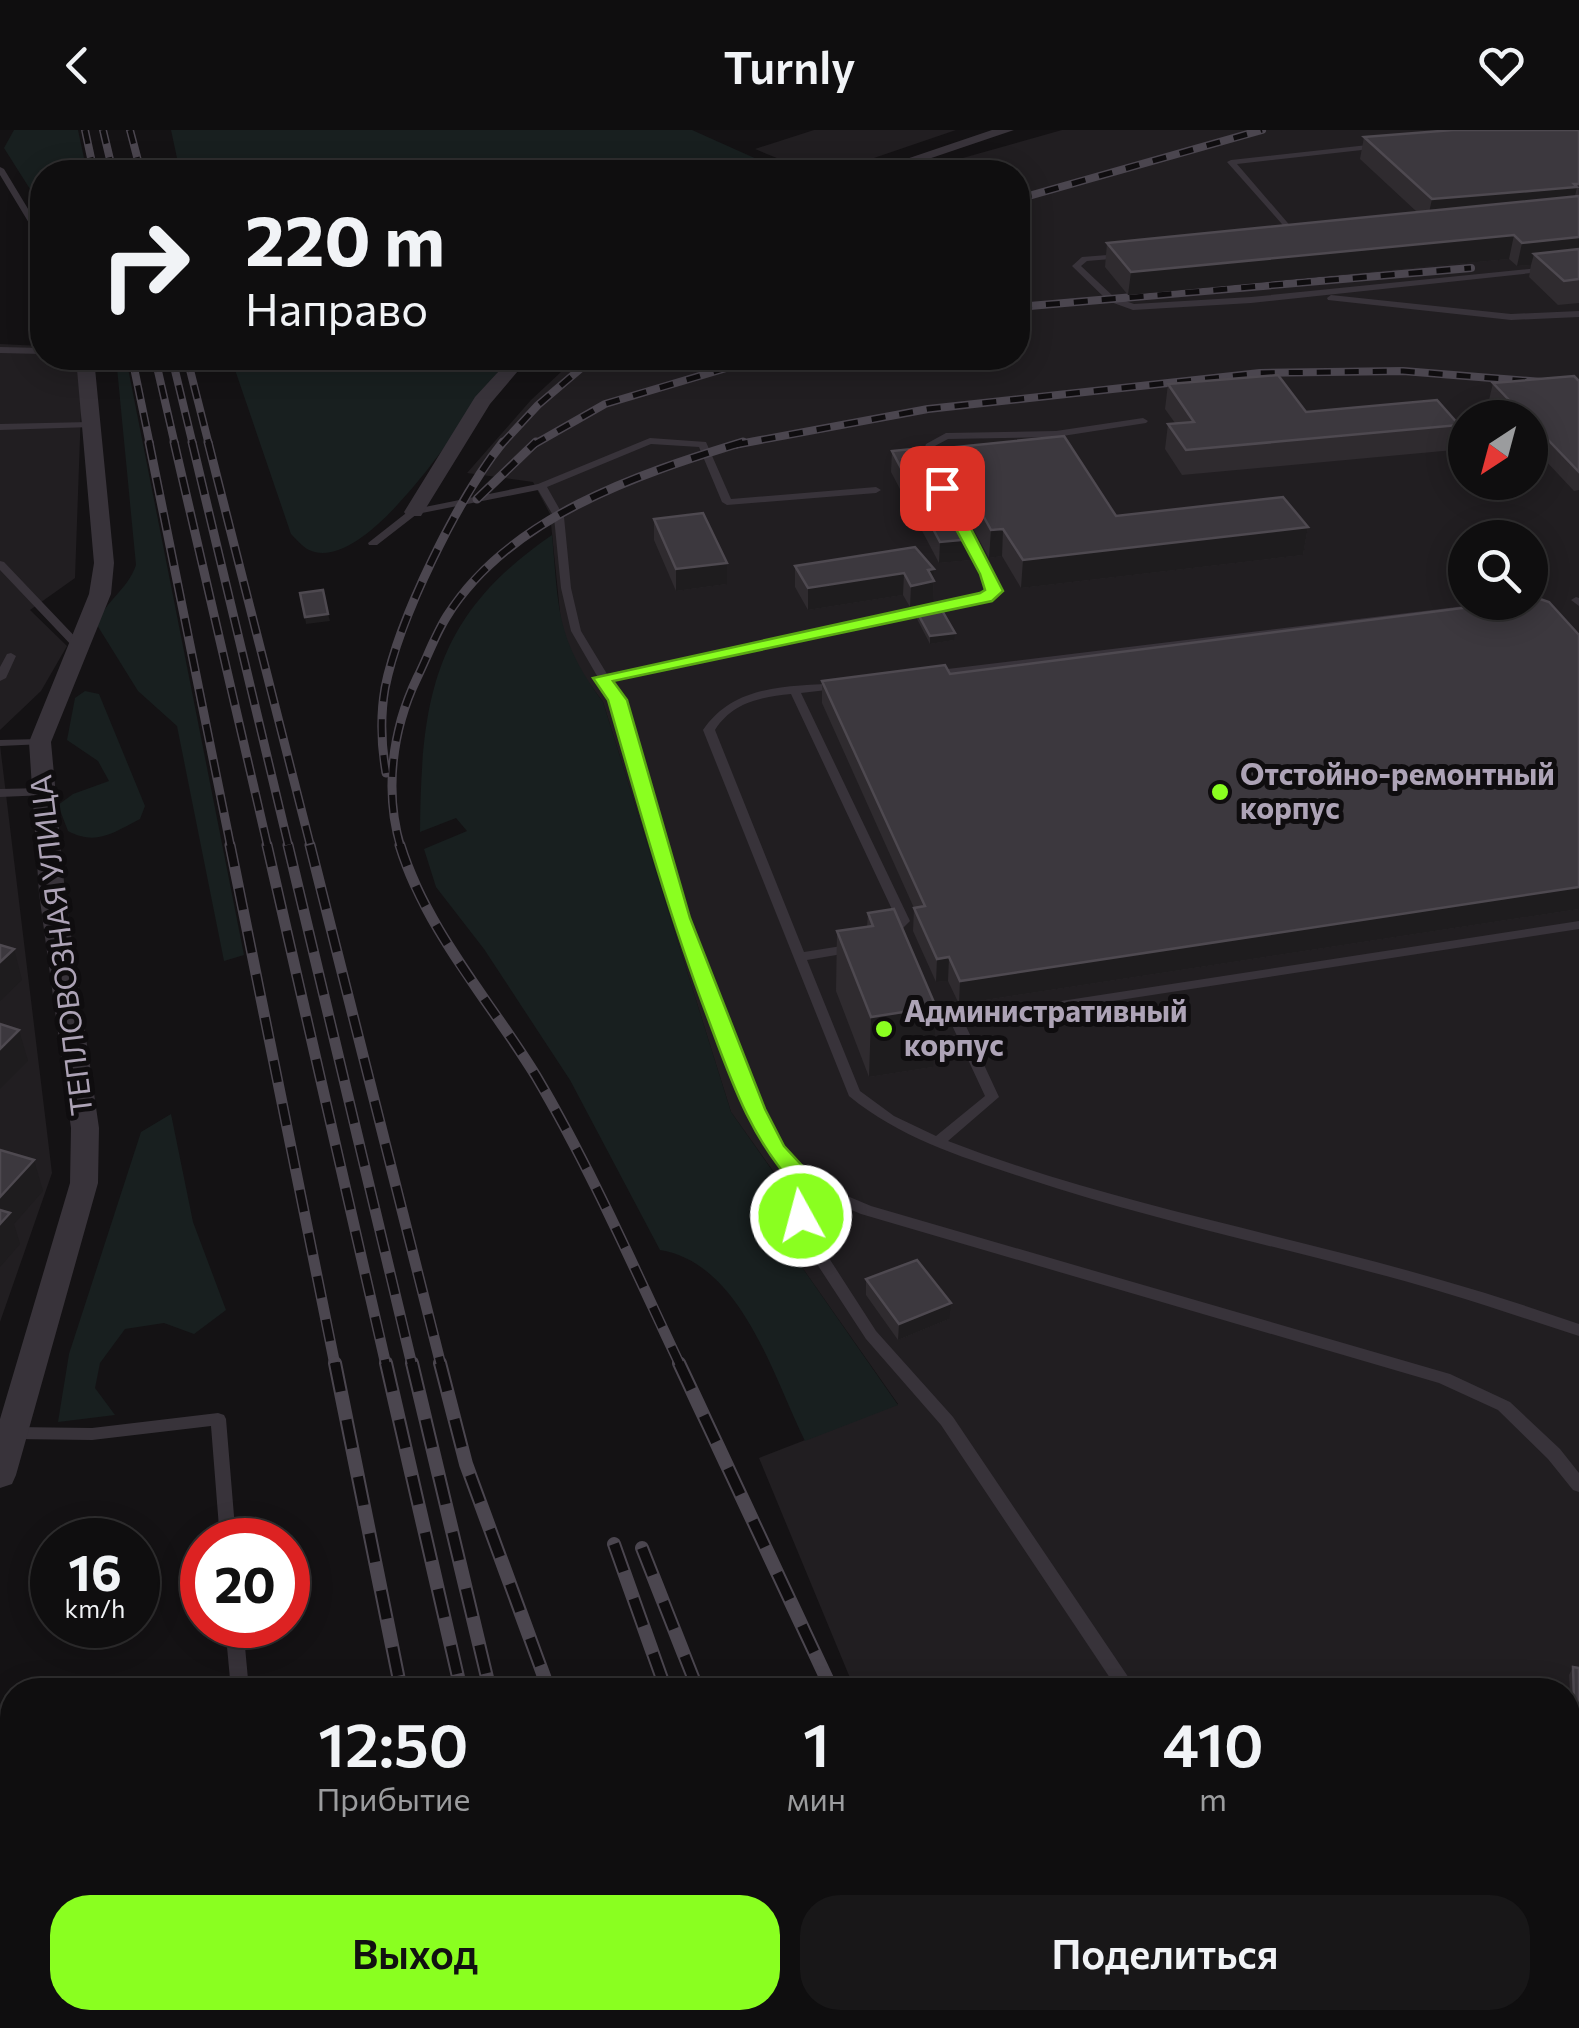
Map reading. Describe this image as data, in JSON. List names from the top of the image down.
{
  "streets": {
    "street": ["ТЕПЛОВОЗНАЯ УЛИЦА"]
  },
  "places": ["Отстойно-ремонтный корпус", "Административный корпус"],
  "north": "bottom left",
  "page": {
    "header": "Turnly",
    "turn": ["220 m", "Направо"],
    "speed": "16 km/h",
    "limit": "20",
    "eta": [
      "12:50",
      "Прибытие",
      "1",
      "мин",
      "410",
      "m"
    ],
    "buttons": ["Выход", "Поделиться"]
  }
}
